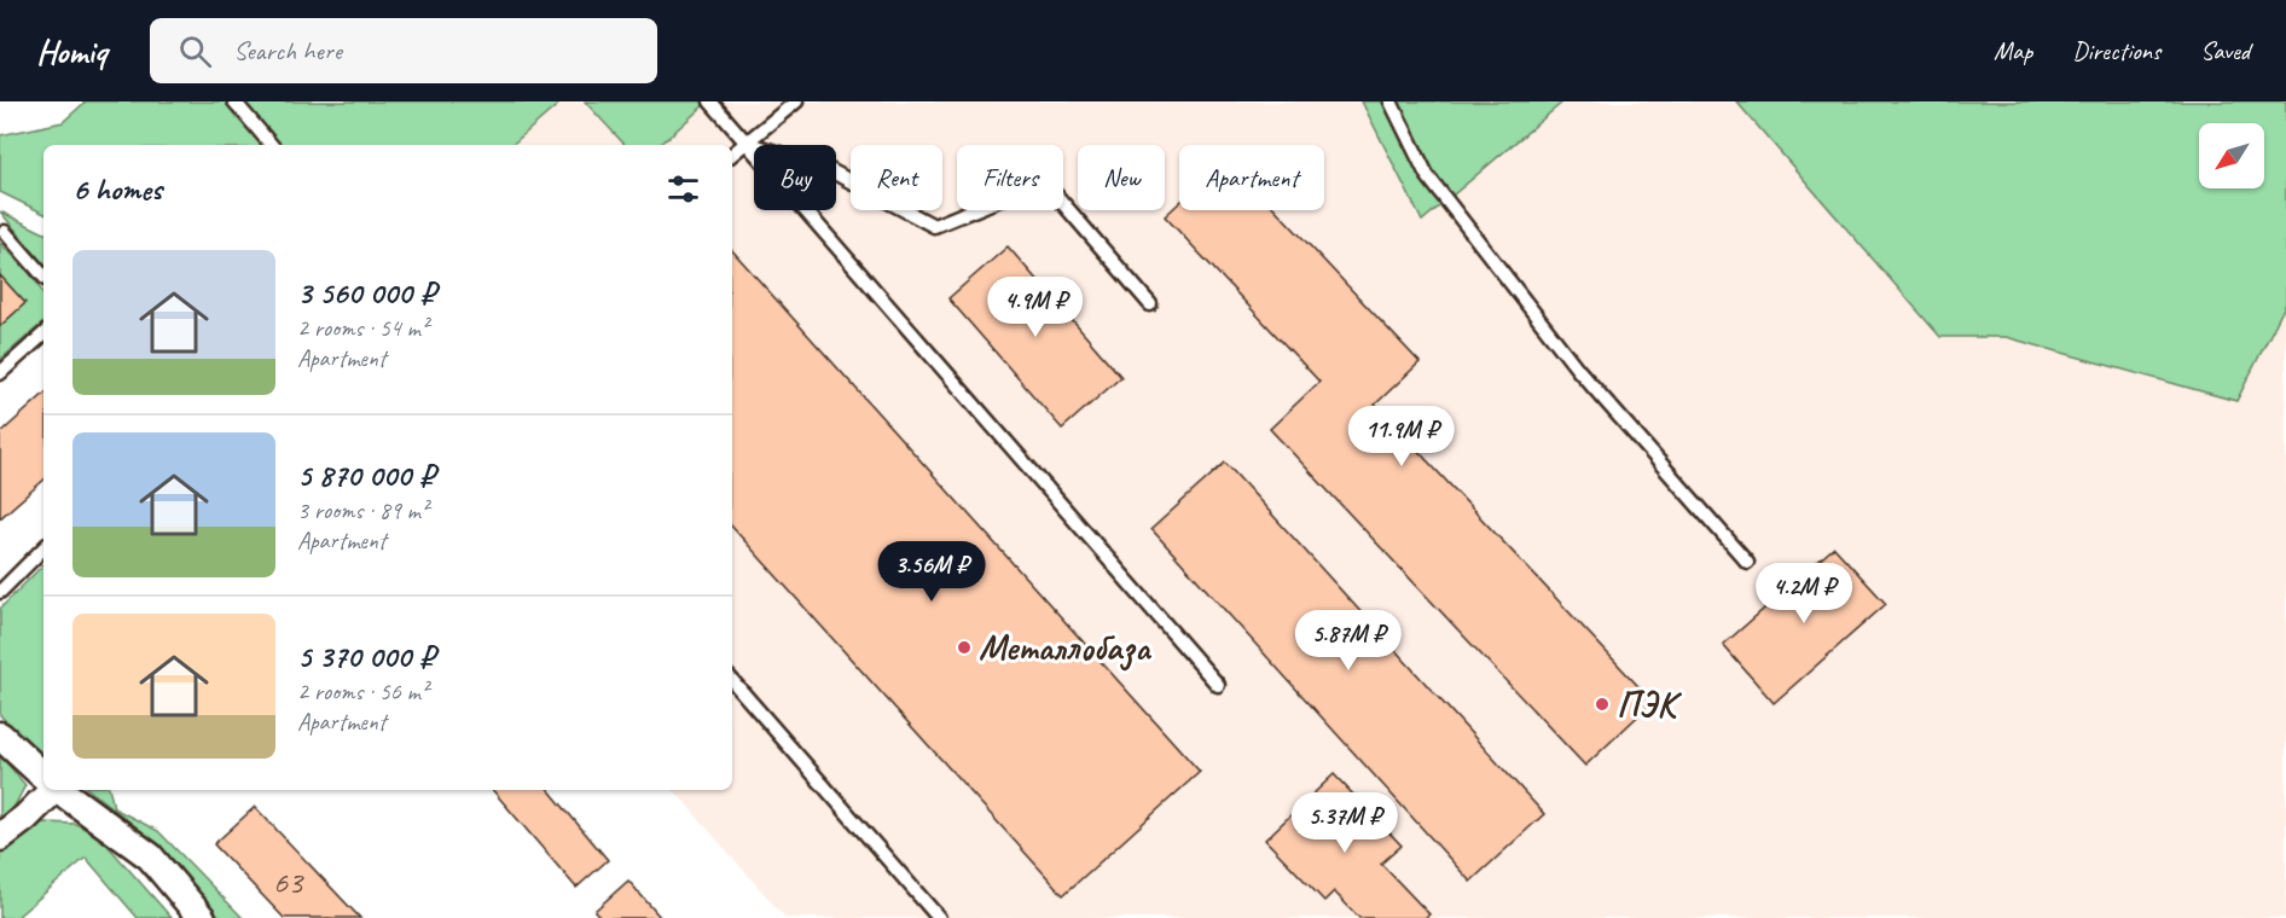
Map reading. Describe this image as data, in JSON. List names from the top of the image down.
{
  "places": ["Металлобаза", "ПЭК"],
  "house_numbers": ["63"],
  "north": "bottom left",
  "page": {
    "header": "Homiq",
    "search": "Search here",
    "nav": ["Map", "Directions", "Saved"],
    "chip": [
      "Buy",
      "Rent",
      "Filters",
      "New",
      "Apartment"
    ],
    "heading": "6 homes",
    "list": [
      {
        "name": "3 560 000 ₽",
        "note": "2 rooms · 54 m² · Apartment"
      },
      {
        "name": "5 870 000 ₽",
        "note": "3 rooms · 89 m² · Apartment"
      },
      {
        "name": "5 370 000 ₽",
        "note": "2 rooms · 56 m² · Apartment"
      }
    ],
    "price": [
      "4.9M ₽",
      "11.9M ₽",
      "3.56M ₽",
      "4.2M ₽",
      "5.87M ₽",
      "5.37M ₽"
    ]
  }
}
